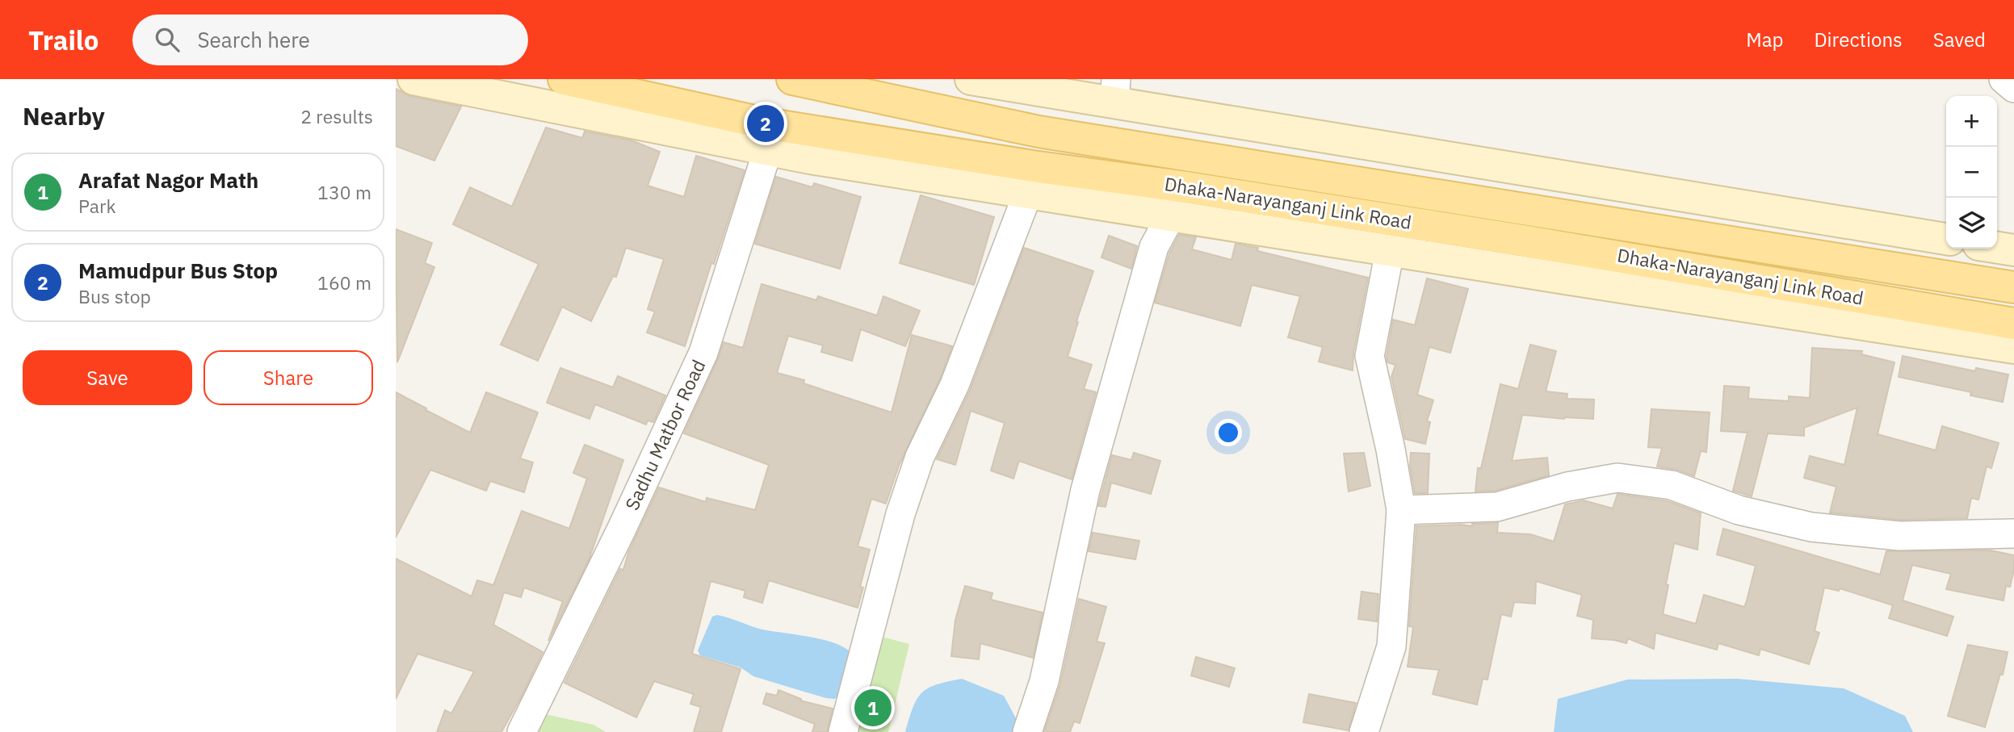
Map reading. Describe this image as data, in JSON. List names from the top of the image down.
{
  "streets": {
    "main road": ["Dhaka-Narayanganj Link Road"],
    "street": ["Sadhu Matbor Road"]
  },
  "crossings": [
    ["Dhaka-Narayanganj Link Road", "Sadhu Matbor Road"]
  ],
  "page": {
    "header": "Trailo",
    "search": "Search here",
    "nav": ["Map", "Directions", "Saved"],
    "heading": ["Nearby", "2 results"],
    "map_buttons": ["+", "−"],
    "pins": ["2", "1"],
    "list": [
      {
        "mark": "1",
        "name": "Arafat Nagor Math",
        "note": "Park",
        "value": "130 m"
      },
      {
        "mark": "2",
        "name": "Mamudpur Bus Stop",
        "note": "Bus stop",
        "value": "160 m"
      }
    ],
    "buttons": ["Save", "Share"]
  }
}
